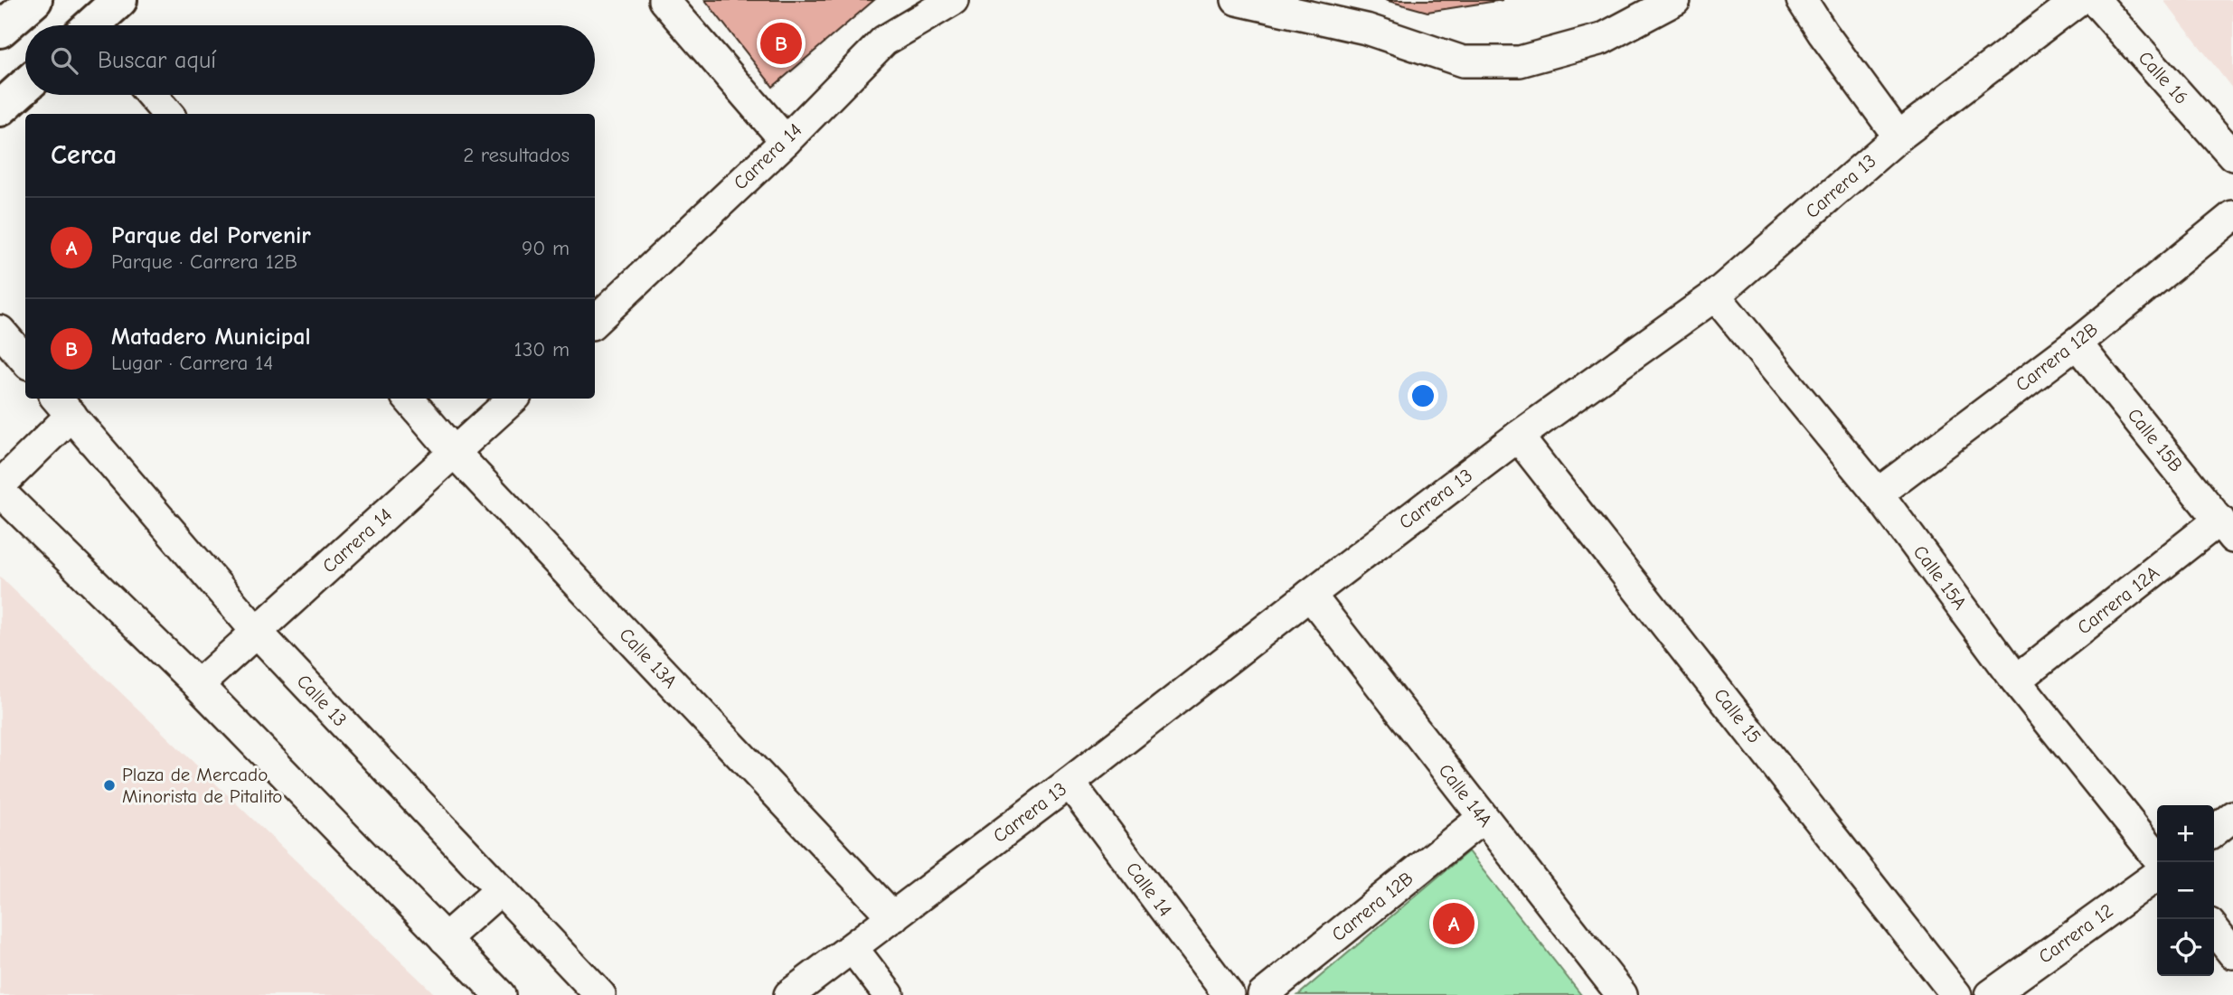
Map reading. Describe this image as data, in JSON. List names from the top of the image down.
{
  "streets": {
    "street": [
      "Calle 16",
      "Carrera 14",
      "Carrera 13",
      "Carrera 12B",
      "Calle 15B",
      "Calle 15A",
      "Carrera 12A",
      "Calle 13A",
      "Calle 13",
      "Calle 15",
      "Calle 14A",
      "Calle 14",
      "Carrera 12"
    ]
  },
  "crossings": [
    ["Carrera 14", "Calle 13A"],
    ["Carrera 14", "Calle 13"],
    ["Carrera 13", "Calle 15A"],
    ["Carrera 13", "Calle 13A"],
    ["Carrera 13", "Calle 15"],
    ["Carrera 13", "Calle 14A"],
    ["Carrera 13", "Calle 14"],
    ["Carrera 12B", "Calle 15B"],
    ["Carrera 12B", "Calle 15A"],
    ["Carrera 12B", "Calle 14A"],
    ["Calle 15B", "Carrera 12A"],
    ["Calle 15A", "Carrera 12A"]
  ],
  "places": ["Plaza de Mercado Minorista de Pitalito"],
  "page": {
    "pins": ["B", "A"],
    "search": "Buscar aquí",
    "heading": ["Cerca", "2 resultados"],
    "list": [
      {
        "mark": "A",
        "name": "Parque del Porvenir",
        "note": "Parque · Carrera 12B",
        "value": "90 m"
      },
      {
        "mark": "B",
        "name": "Matadero Municipal",
        "note": "Lugar · Carrera 14",
        "value": "130 m"
      }
    ],
    "map_buttons": ["+", "−"]
  }
}
